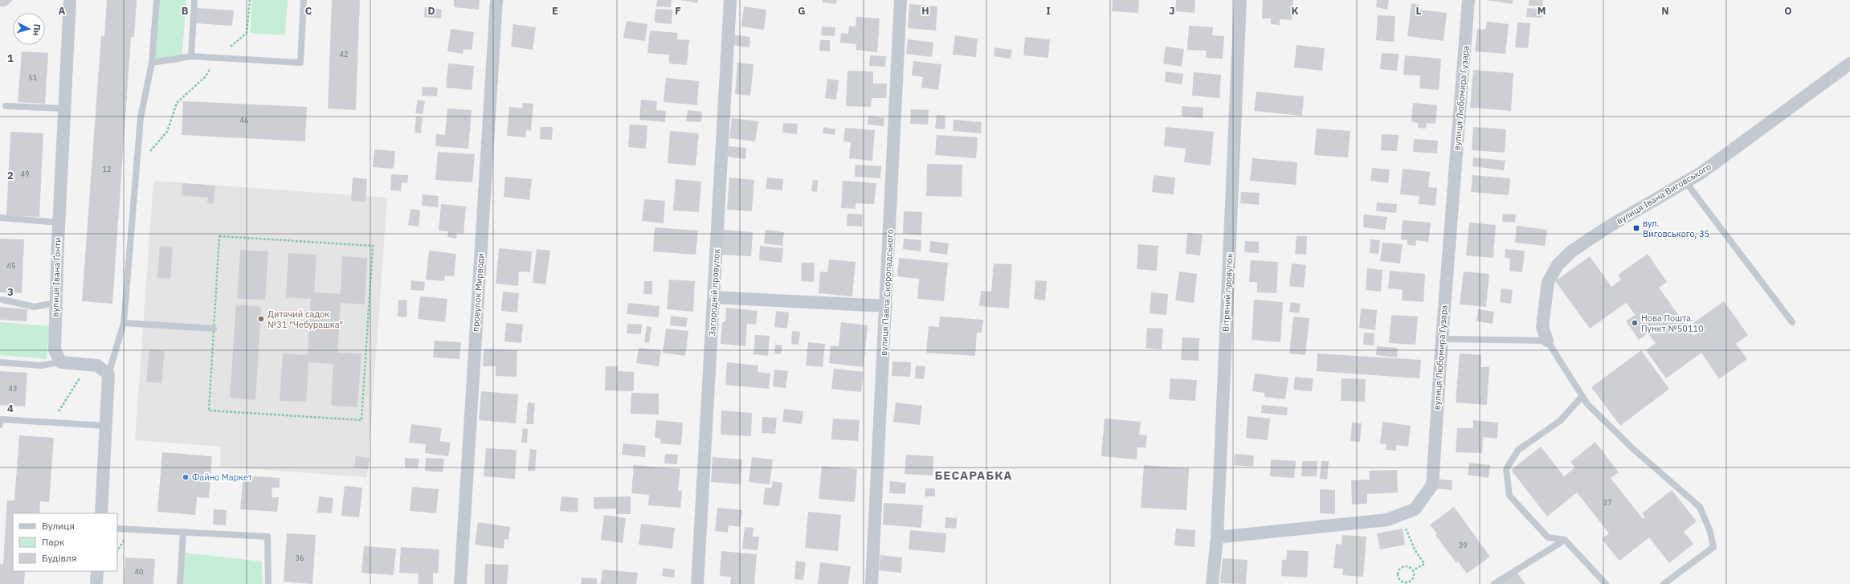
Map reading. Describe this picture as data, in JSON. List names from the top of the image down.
{
  "streets": {
    "street": [
      "вулиця Любомира Гузара",
      "вулиця Івана Виговського",
      "вулиця Івана Ґонти",
      "провулок Мирводи",
      "Загородній провулок",
      "вулиця Павла Скоропадського",
      "Вітряний провулок"
    ]
  },
  "crossings": [
    ["вулиця Любомира Гузара", "Вітряний провулок"]
  ],
  "districts": ["БЕСАРАБКА"],
  "places": {
    "transit": ["вул. Виговського, 35"],
    "other": ["Дитячий садок №31 \"Чебурашка\"", "Нова Пошта. Пункт №50110", "Файно Маркет"]
  },
  "house_numbers": [
    "42",
    "51",
    "46",
    "12",
    "49",
    "45",
    "43",
    "37",
    "39",
    "36",
    "40"
  ],
  "legend": ["Вулиця", "Парк", "Будівля"],
  "north": "right",
  "grid": {
    "columns": [
      "A",
      "B",
      "C",
      "D",
      "E",
      "F",
      "G",
      "H",
      "I",
      "J",
      "K",
      "L",
      "M",
      "N",
      "O"
    ],
    "rows": [
      "1",
      "2",
      "3",
      "4"
    ]
  }
}
